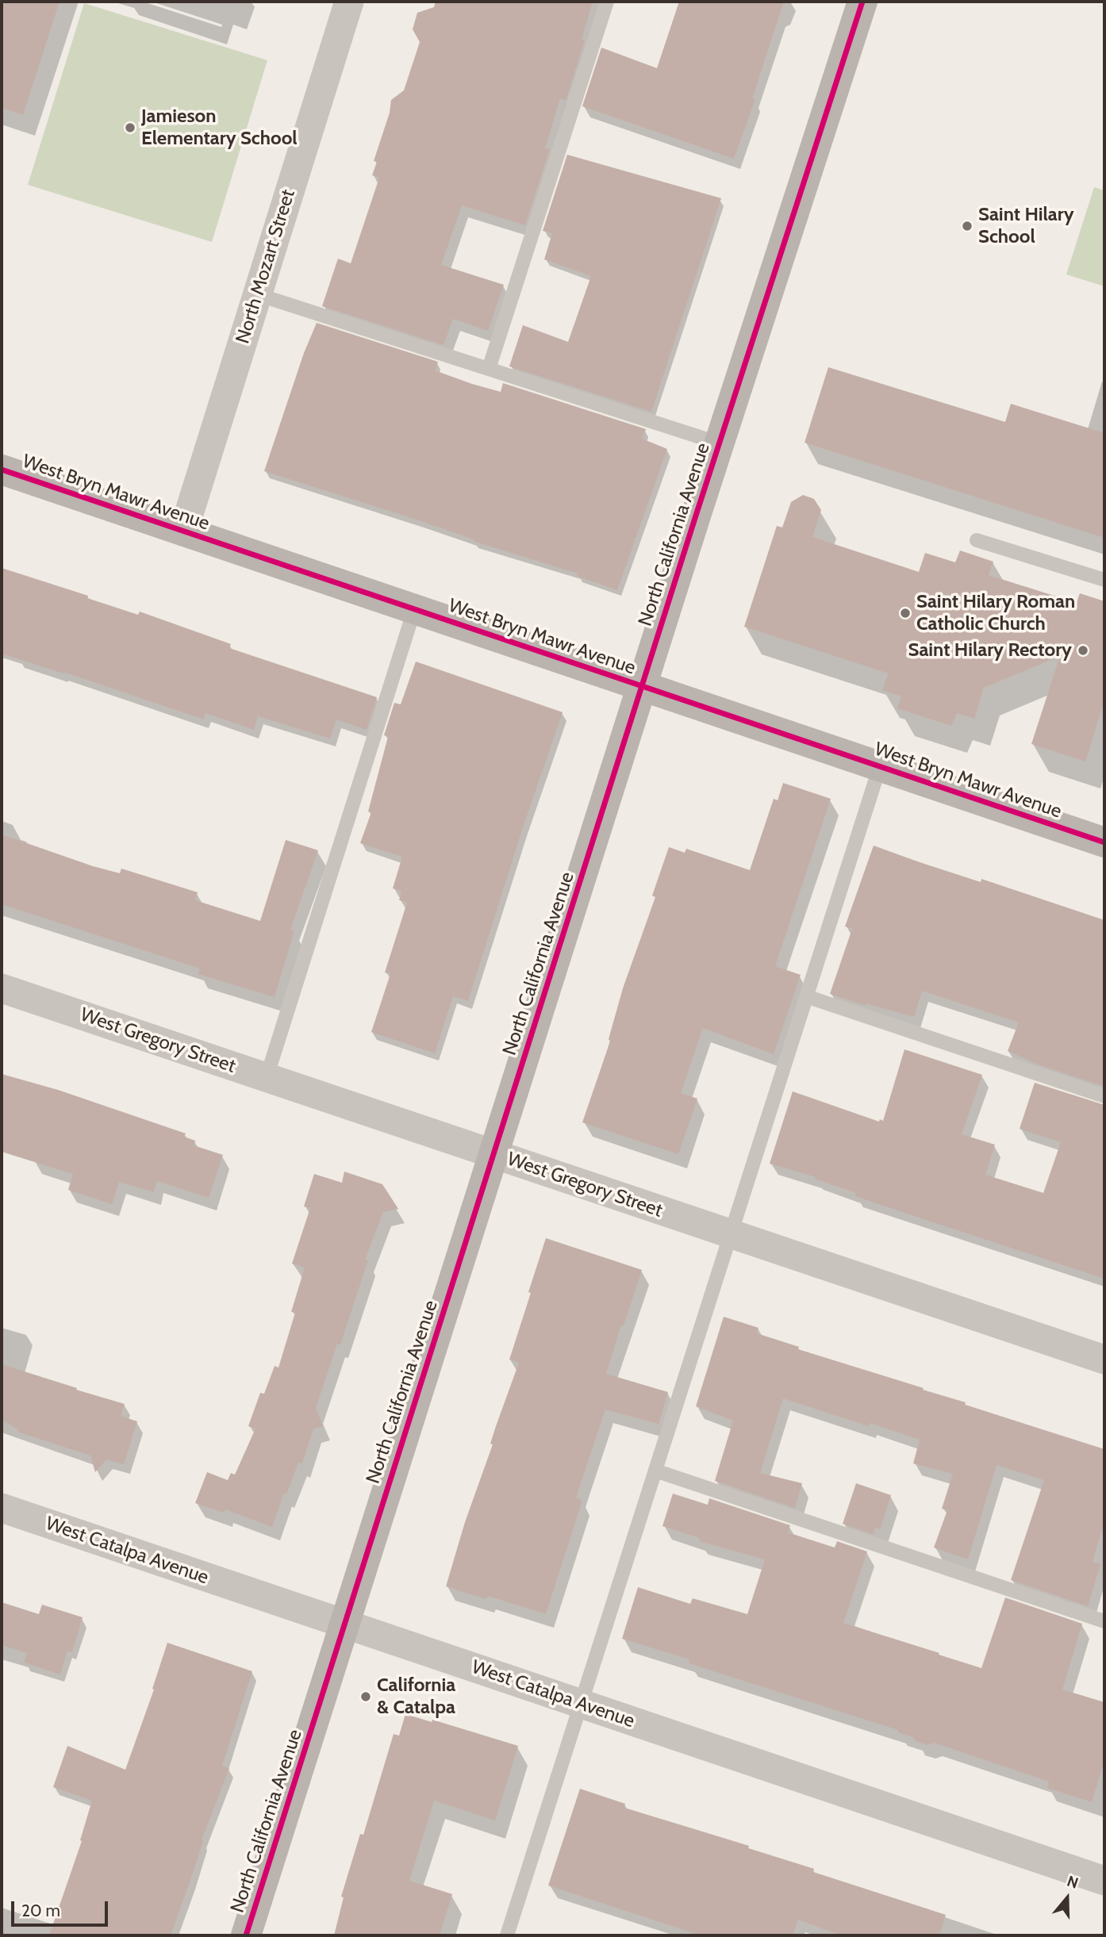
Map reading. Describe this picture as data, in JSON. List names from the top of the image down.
{
  "streets": {
    "main road": ["West Bryn Mawr Avenue", "North California Avenue"],
    "street": ["North Mozart Street", "West Gregory Street", "West Catalpa Avenue"]
  },
  "crossings": [
    ["North Mozart Street", "West Bryn Mawr Avenue"],
    ["West Bryn Mawr Avenue", "North California Avenue"],
    ["North California Avenue", "West Gregory Street"],
    ["North California Avenue", "West Catalpa Avenue"]
  ],
  "places": [
    "Jamieson Elementary School",
    "Saint Hilary School",
    "Saint Hilary Roman Catholic Church",
    "Saint Hilary Rectory",
    "California & Catalpa"
  ],
  "scale_bar": "20 m",
  "north": "top"
}
